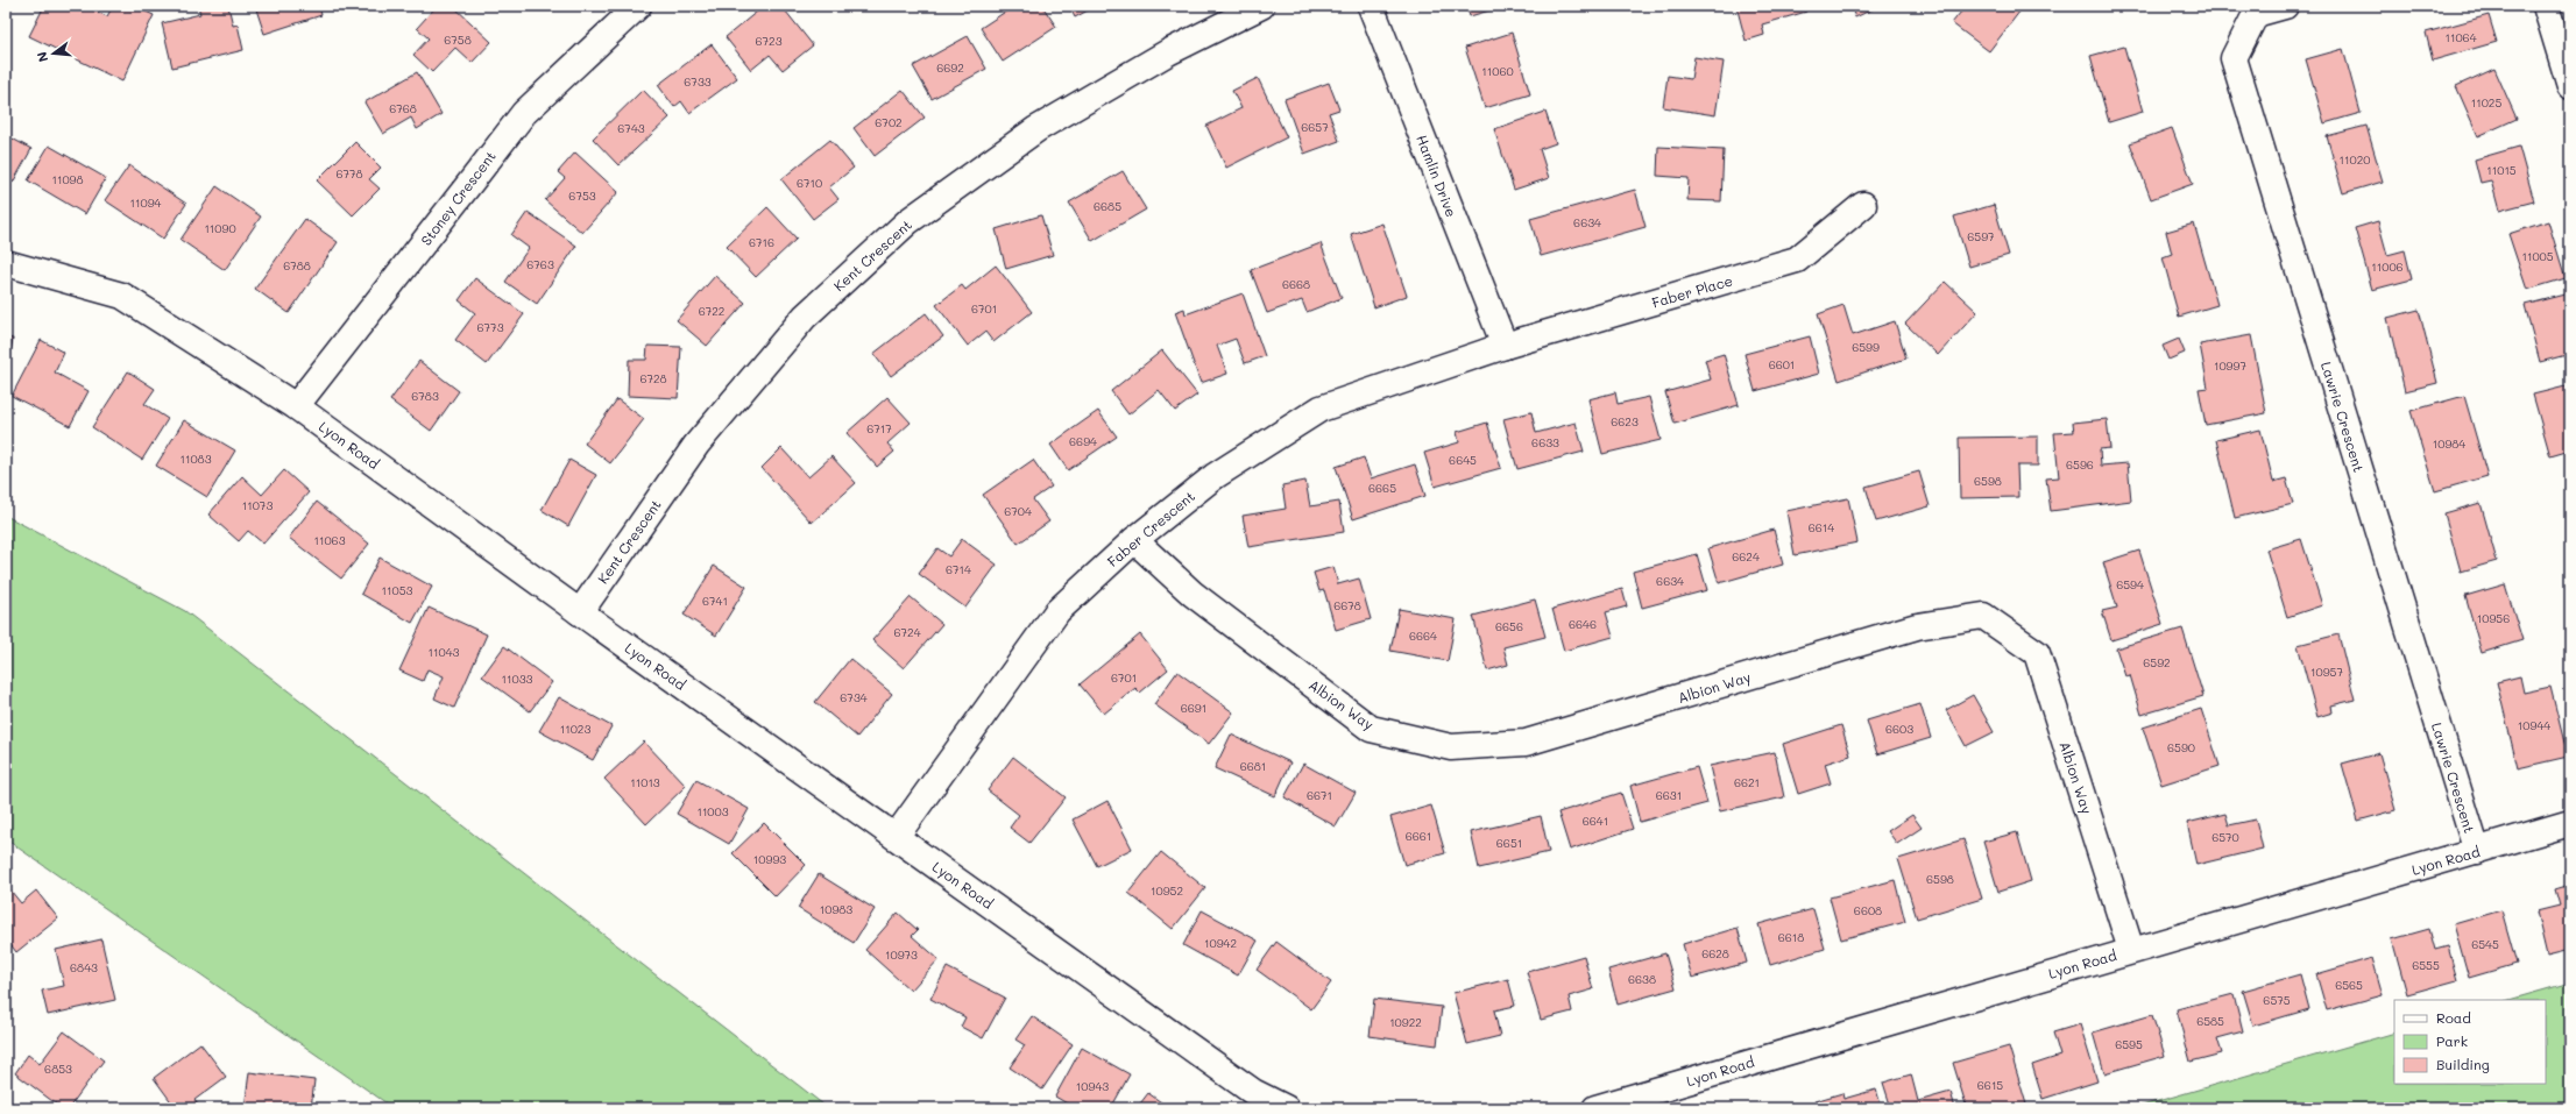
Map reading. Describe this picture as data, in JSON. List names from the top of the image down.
{
  "streets": {
    "street": [
      "Hamlin Drive",
      "Stoney Crescent",
      "Kent Crescent",
      "Faber Place",
      "Lawrie Crescent",
      "Lyon Road",
      "Faber Crescent",
      "Albion Way"
    ]
  },
  "crossings": [
    ["Hamlin Drive", "Faber Place"],
    ["Hamlin Drive", "Faber Crescent"],
    ["Stoney Crescent", "Lyon Road"],
    ["Kent Crescent", "Lyon Road"],
    ["Faber Place", "Faber Crescent"],
    ["Lawrie Crescent", "Lyon Road"],
    ["Lyon Road", "Faber Crescent"],
    ["Lyon Road", "Albion Way"],
    ["Faber Crescent", "Albion Way"]
  ],
  "house_numbers": [
    "11064",
    "6758",
    "6723",
    "6692",
    "11060",
    "6733",
    "11025",
    "6768",
    "6702",
    "6657",
    "6743",
    "11020",
    "11015",
    "6778",
    "11098",
    "6710",
    "6753",
    "11094",
    "6685",
    "6634",
    "11090",
    "6597",
    "6716",
    "11005",
    "6763",
    "6788",
    "11006",
    "6668",
    "6701",
    "6722",
    "6773",
    "6599",
    "6601",
    "10997",
    "6728",
    "6783",
    "6623",
    "6717",
    "6694",
    "6633",
    "10984",
    "11083",
    "6645",
    "6596",
    "6598",
    "6665",
    "11073",
    "6704",
    "6614",
    "11063",
    "6624",
    "6714",
    "6634",
    "6594",
    "11053",
    "6741",
    "6678",
    "10956",
    "6646",
    "6656",
    "6724",
    "6664",
    "11043",
    "6592",
    "10957",
    "6701",
    "11033",
    "6734",
    "6691",
    "10944",
    "11023",
    "6603",
    "6590",
    "6681",
    "11013",
    "6621",
    "6671",
    "6631",
    "11003",
    "6641",
    "6661",
    "6570",
    "6651",
    "10993",
    "6598",
    "10952",
    "10983",
    "6608",
    "6618",
    "10942",
    "6545",
    "6628",
    "10973",
    "6555",
    "6843",
    "6638",
    "6565",
    "6575",
    "6585",
    "10922",
    "6595",
    "6853",
    "6615",
    "10943"
  ],
  "legend": ["Road", "Park", "Building"],
  "north": "left"
}
